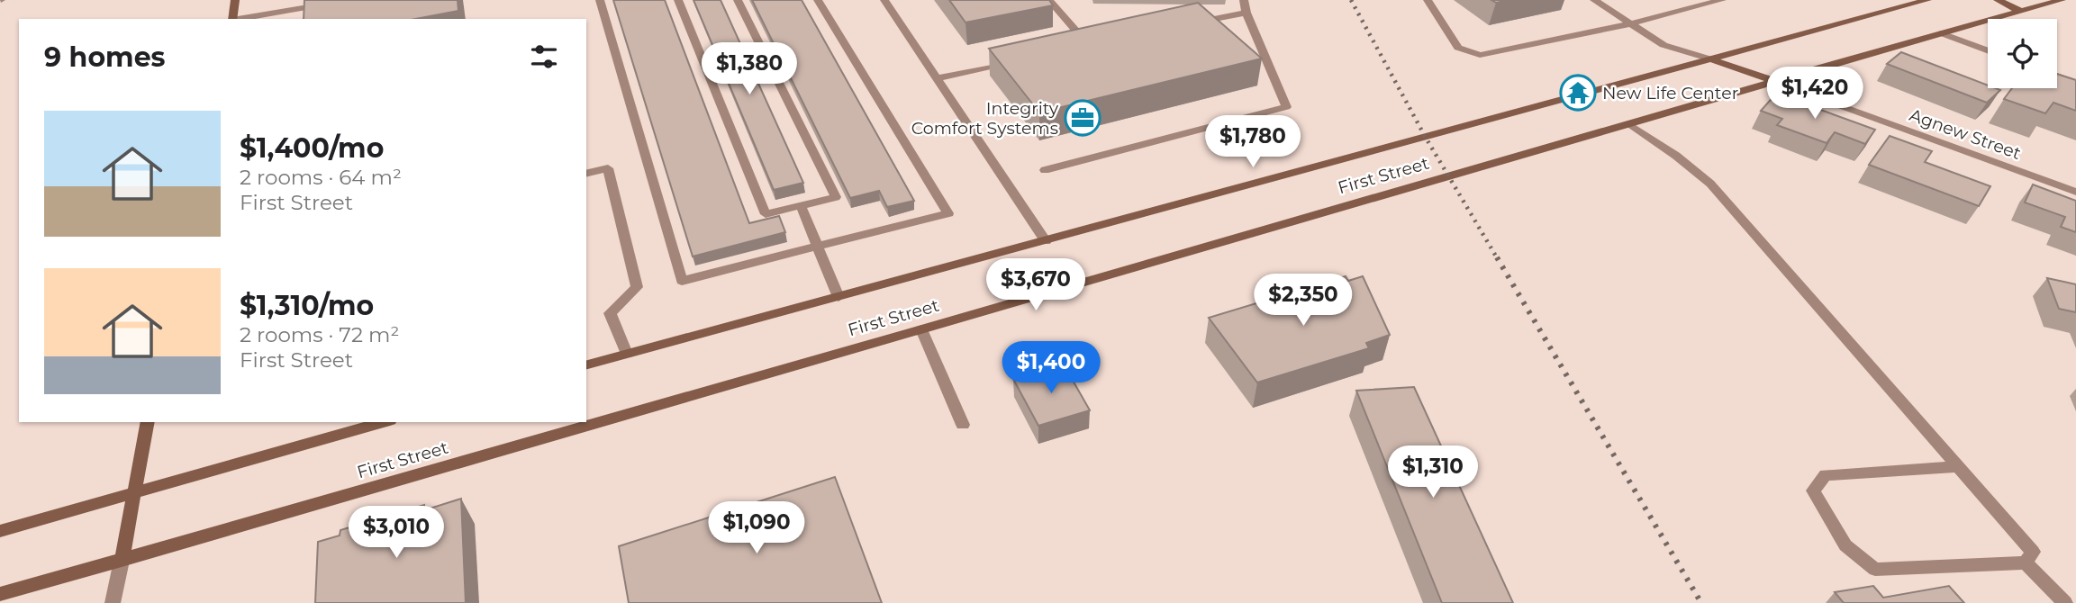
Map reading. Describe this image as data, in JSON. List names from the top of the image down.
{
  "streets": {
    "main road": ["First Street"],
    "street": ["Agnew Street"]
  },
  "crossings": [
    ["Agnew Street", "First Street"]
  ],
  "places": {
    "temple": ["New Life Center"],
    "office": ["Integrity Comfort Systems"]
  },
  "page": {
    "heading": "9 homes",
    "price": [
      "$1,380",
      "$1,420",
      "$1,780",
      "$3,670",
      "$2,350",
      "$1,400",
      "$1,310",
      "$1,090",
      "$3,010"
    ],
    "list": [
      {
        "name": "$1,400/mo",
        "note": "2 rooms · 64 m² · First Street"
      },
      {
        "name": "$1,310/mo",
        "note": "2 rooms · 72 m² · First Street"
      }
    ]
  }
}
